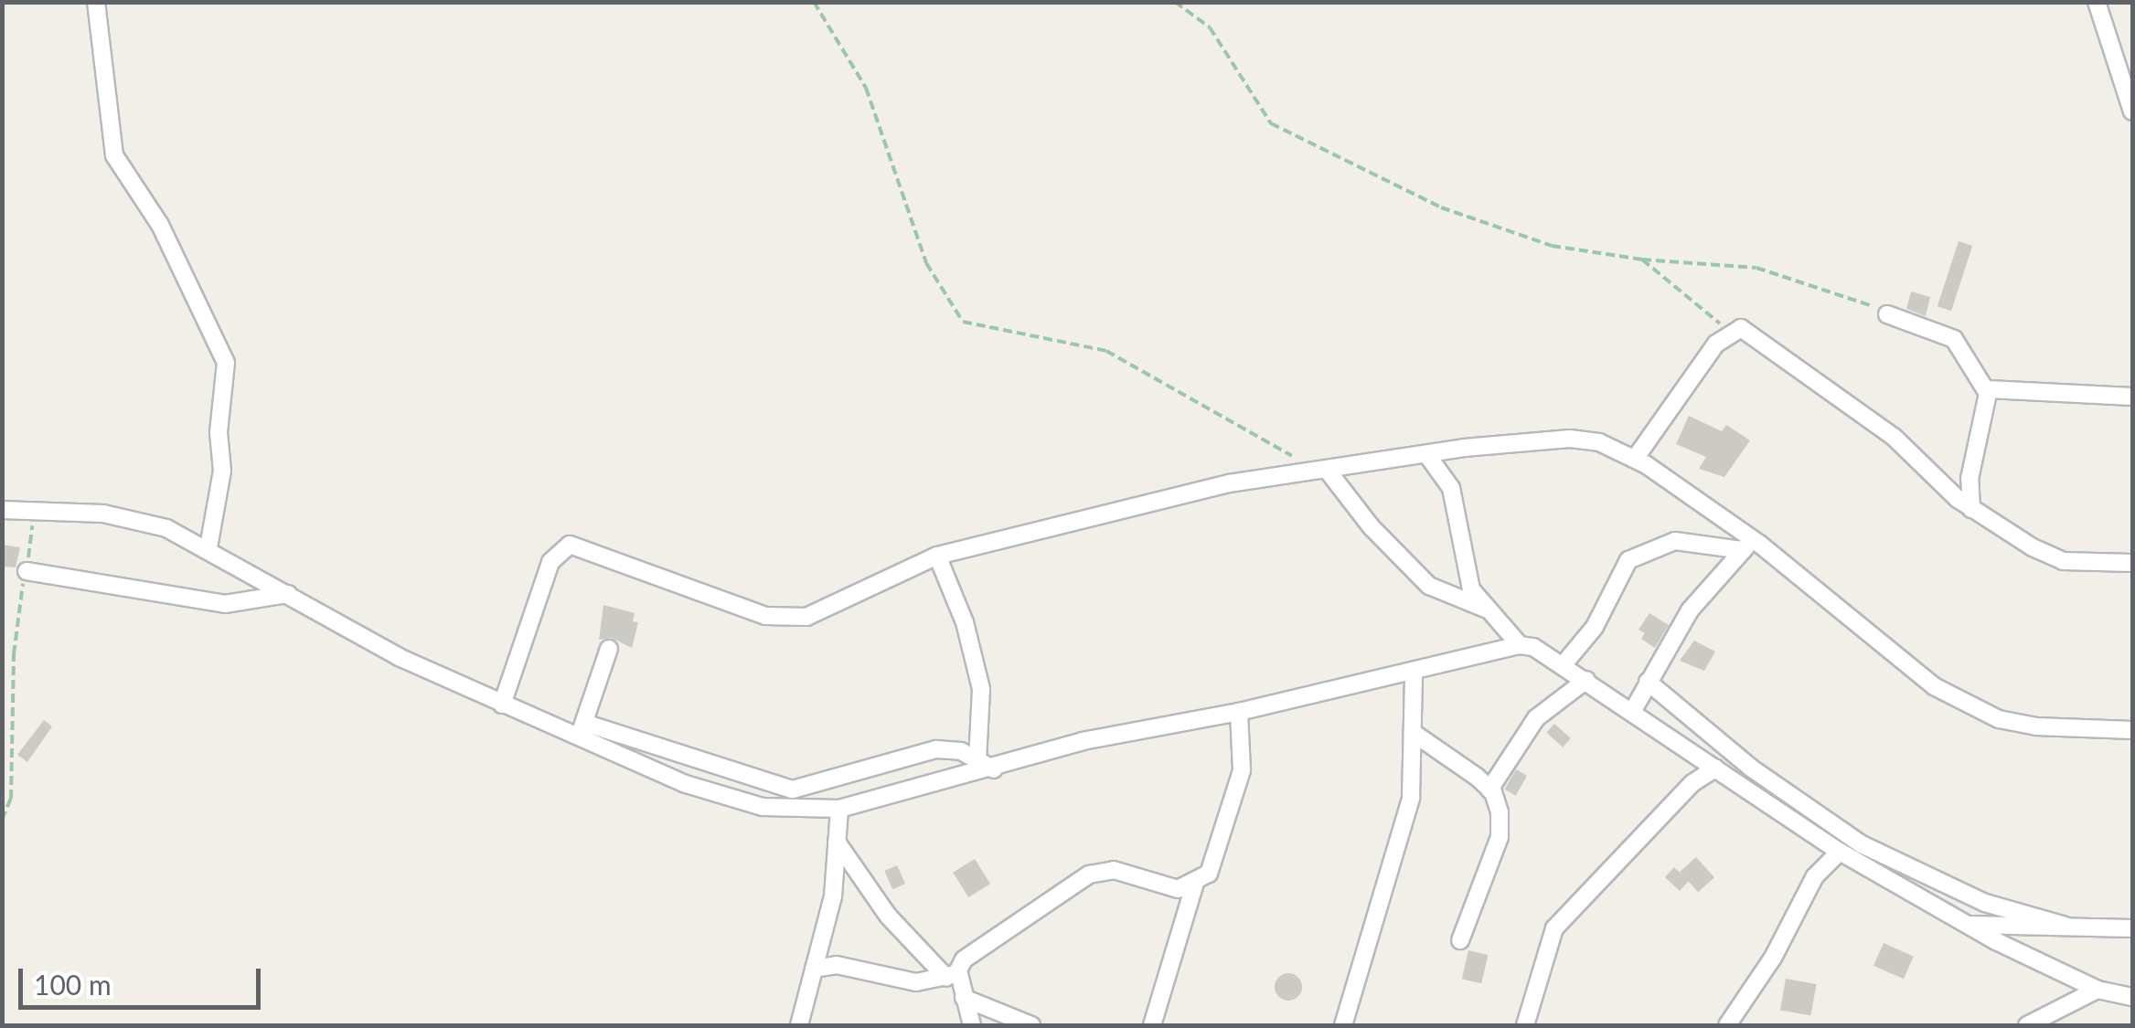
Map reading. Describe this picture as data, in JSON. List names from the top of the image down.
{
  "scale_bar": "100 m"
}
